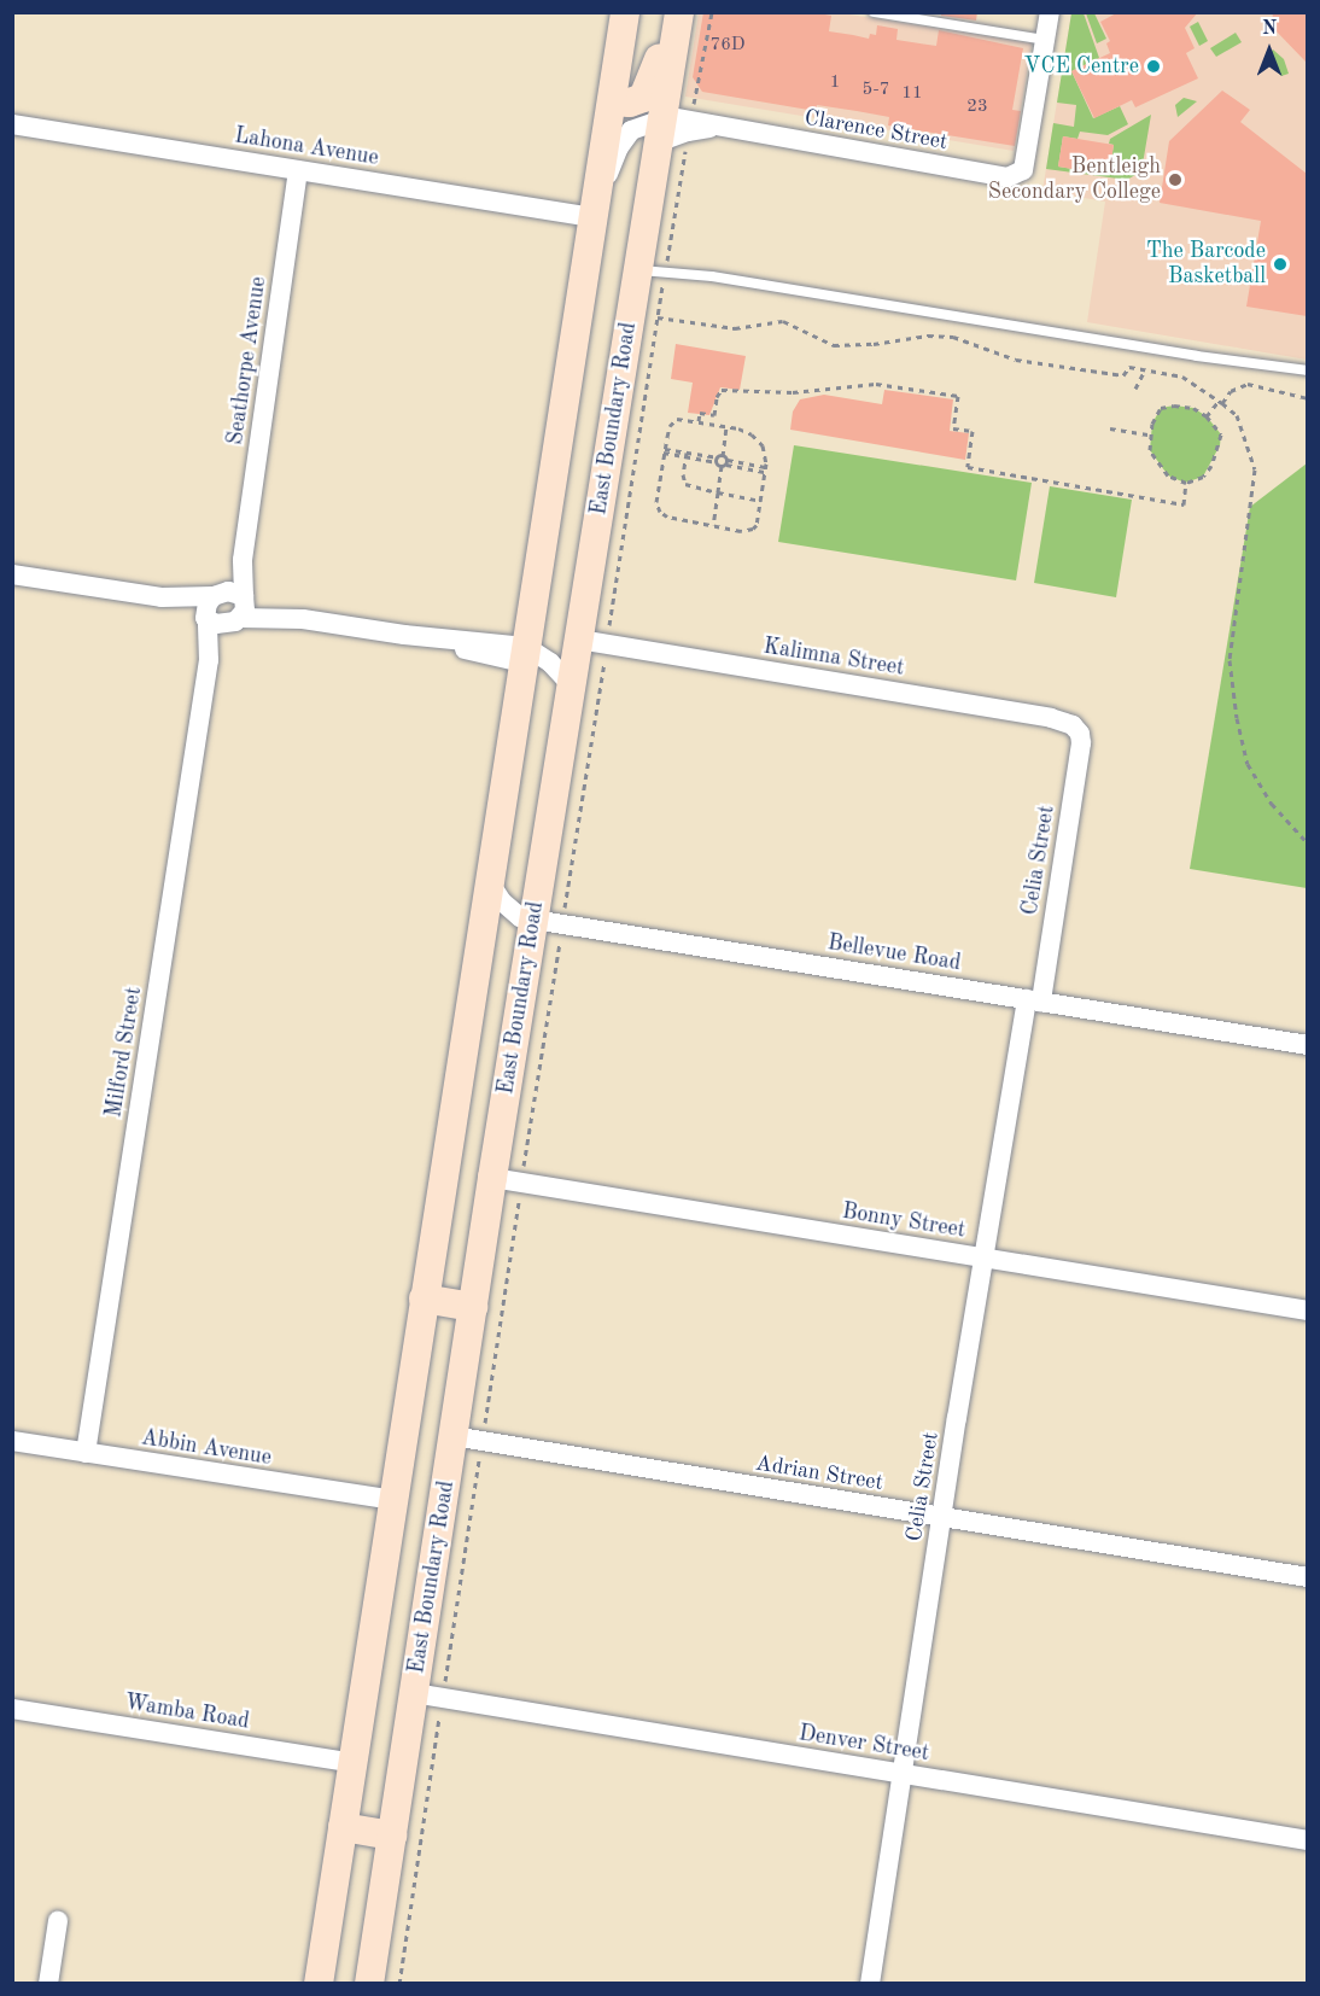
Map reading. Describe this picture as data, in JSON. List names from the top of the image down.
{
  "streets": {
    "main road": ["East Boundary Road"],
    "street": [
      "Clarence Street",
      "Lahona Avenue",
      "Seathorpe Avenue",
      "Kalimna Street",
      "Celia Street",
      "Bellevue Road",
      "Milford Street",
      "Bonny Street",
      "Abbin Avenue",
      "Adrian Street",
      "Wamba Road",
      "Denver Street"
    ]
  },
  "crossings": [
    ["Clarence Street", "East Boundary Road"],
    ["Lahona Avenue", "Seathorpe Avenue"],
    ["Seathorpe Avenue", "Milford Street"],
    ["East Boundary Road", "Kalimna Street"],
    ["East Boundary Road", "Bellevue Road"],
    ["East Boundary Road", "Bonny Street"],
    ["East Boundary Road", "Adrian Street"],
    ["East Boundary Road", "Denver Street"],
    ["Kalimna Street", "Celia Street"],
    ["Celia Street", "Bellevue Road"],
    ["Celia Street", "Bonny Street"],
    ["Celia Street", "Adrian Street"],
    ["Celia Street", "Denver Street"],
    ["Milford Street", "Abbin Avenue"]
  ],
  "places": ["VCE Centre", "Bentleigh Secondary College", "The Barcode Basketball"],
  "house_numbers": [
    "76D",
    "1",
    "5-7",
    "11",
    "23"
  ],
  "north": "top"
}
